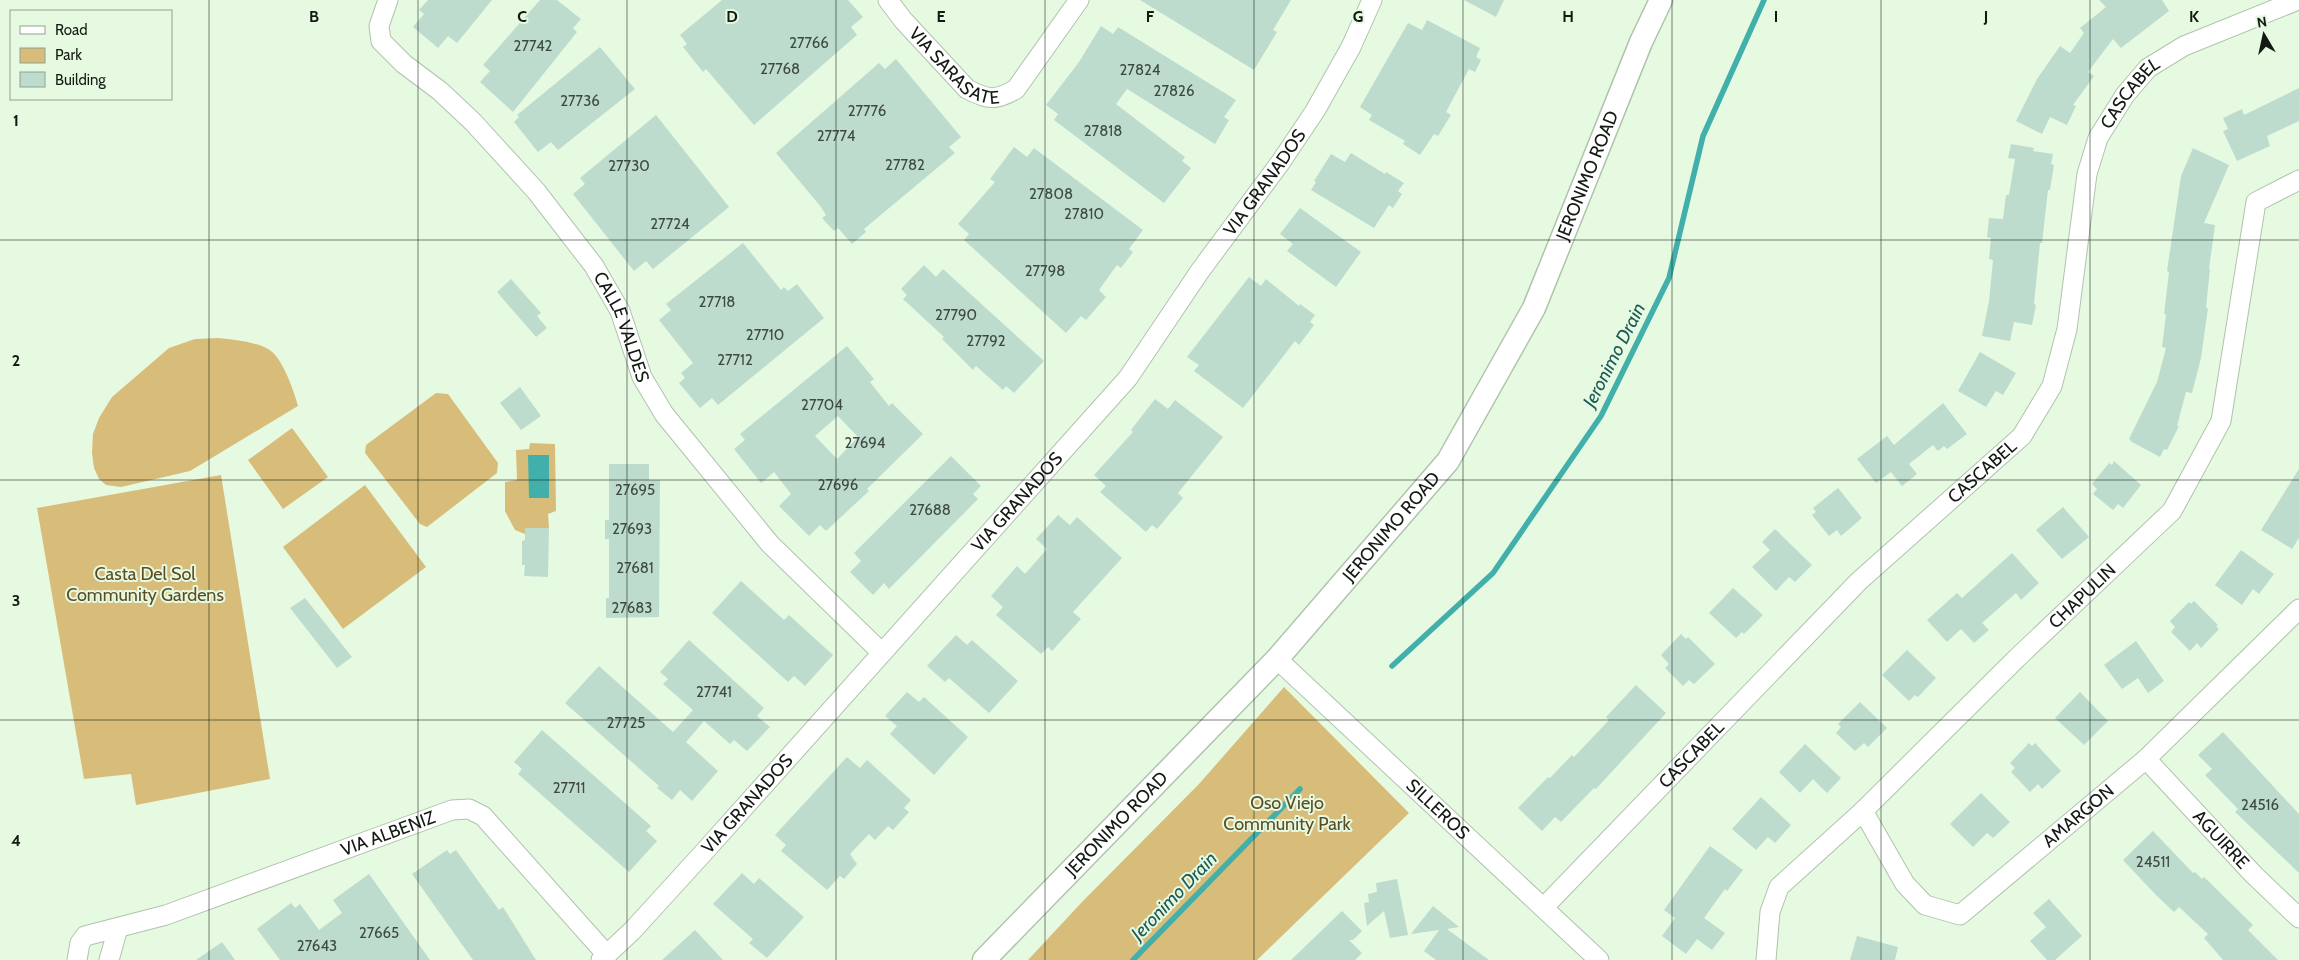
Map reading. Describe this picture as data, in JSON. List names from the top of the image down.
{
  "streets": {
    "main road": ["JERONIMO ROAD"],
    "street": [
      "VIA SARASATE",
      "CASCABEL",
      "VIA GRANADOS",
      "CALLE VALDES",
      "CHAPULIN",
      "SILLEROS",
      "AMARGON",
      "VIA ALBENIZ",
      "AGUIRRE"
    ]
  },
  "crossings": [
    ["CASCABEL", "SILLEROS"],
    ["JERONIMO ROAD", "SILLEROS"],
    ["VIA GRANADOS", "CALLE VALDES"],
    ["VIA GRANADOS", "VIA ALBENIZ"],
    ["CHAPULIN", "AMARGON"],
    ["AMARGON", "AGUIRRE"]
  ],
  "water": ["Jeronimo Drain"],
  "parks": ["Casta Del Sol Community Gardens", "Oso Viejo Community Park"],
  "house_numbers": [
    "27766",
    "27742",
    "27768",
    "27824",
    "27826",
    "27736",
    "27776",
    "27818",
    "27774",
    "27782",
    "27730",
    "27808",
    "27810",
    "27724",
    "27798",
    "27718",
    "27790",
    "27710",
    "27792",
    "27712",
    "27704",
    "27694",
    "27696",
    "27695",
    "27688",
    "27693",
    "27681",
    "27683",
    "27741",
    "27725",
    "27711",
    "24516",
    "24511",
    "27665",
    "27643"
  ],
  "legend": ["Road", "Park", "Building"],
  "north": "top",
  "grid": {
    "columns": [
      "B",
      "C",
      "D",
      "E",
      "F",
      "G",
      "H",
      "I",
      "J",
      "K"
    ],
    "rows": [
      "1",
      "2",
      "3",
      "4"
    ]
  }
}
